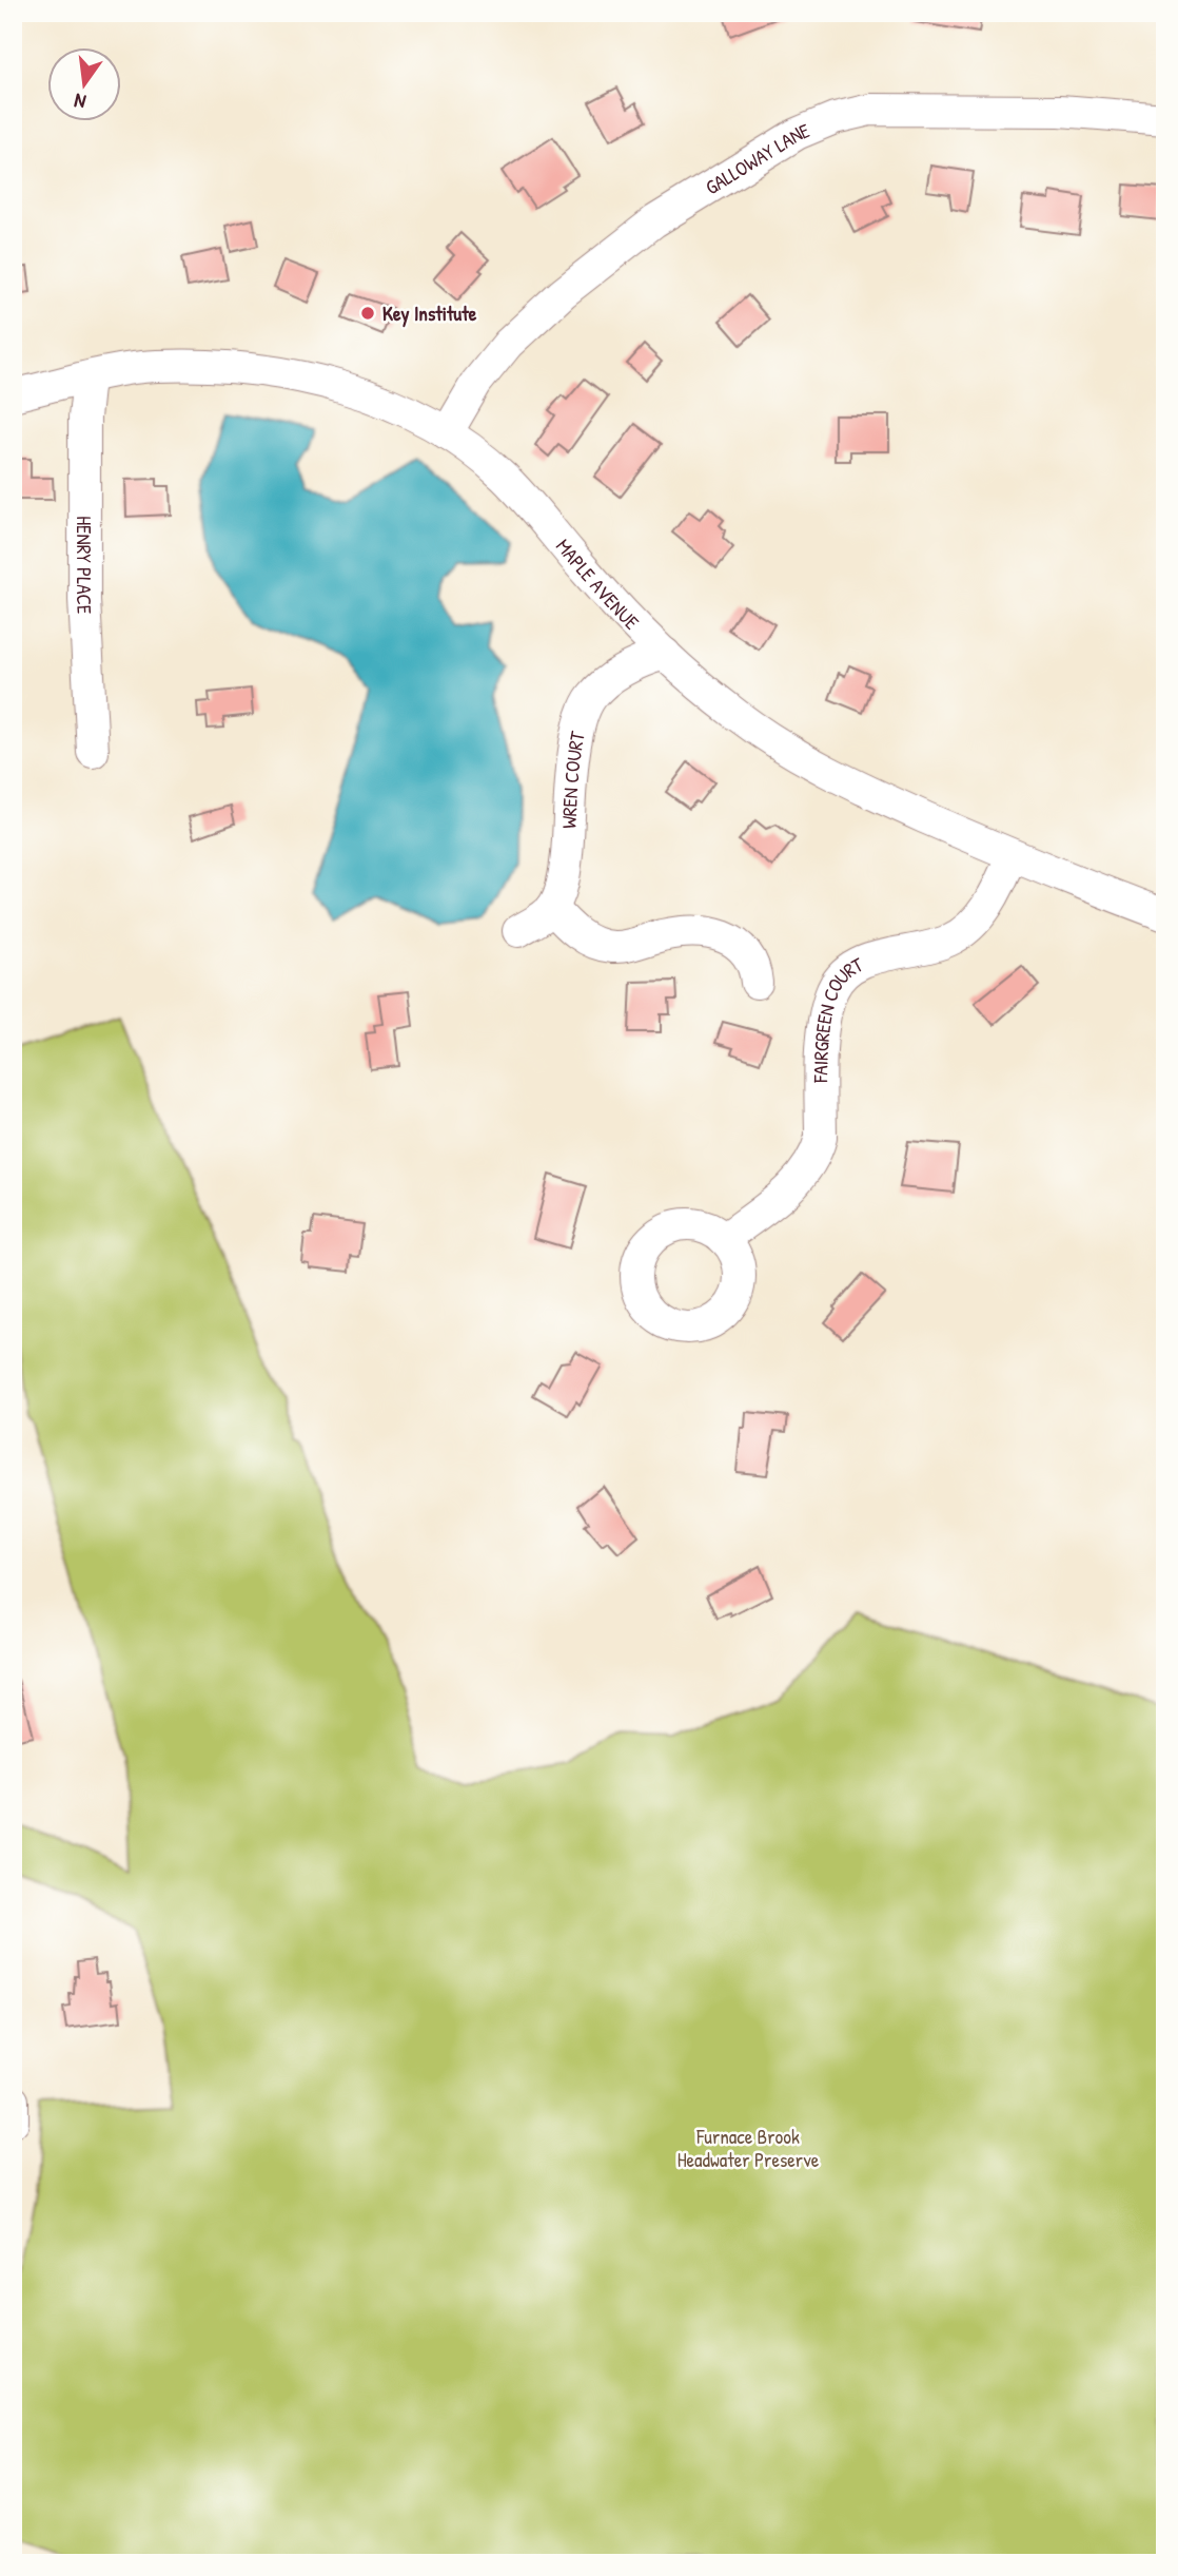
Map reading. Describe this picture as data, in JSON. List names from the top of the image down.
{
  "streets": {
    "street": [
      "GALLOWAY LANE",
      "HENRY PLACE",
      "MAPLE AVENUE",
      "WREN COURT",
      "FAIRGREEN COURT"
    ]
  },
  "crossings": [
    ["GALLOWAY LANE", "MAPLE AVENUE"],
    ["HENRY PLACE", "MAPLE AVENUE"],
    ["MAPLE AVENUE", "WREN COURT"],
    ["MAPLE AVENUE", "FAIRGREEN COURT"]
  ],
  "parks": ["Furnace Brook Headwater Preserve"],
  "places": ["Key Institute"],
  "north": "bottom"
}
